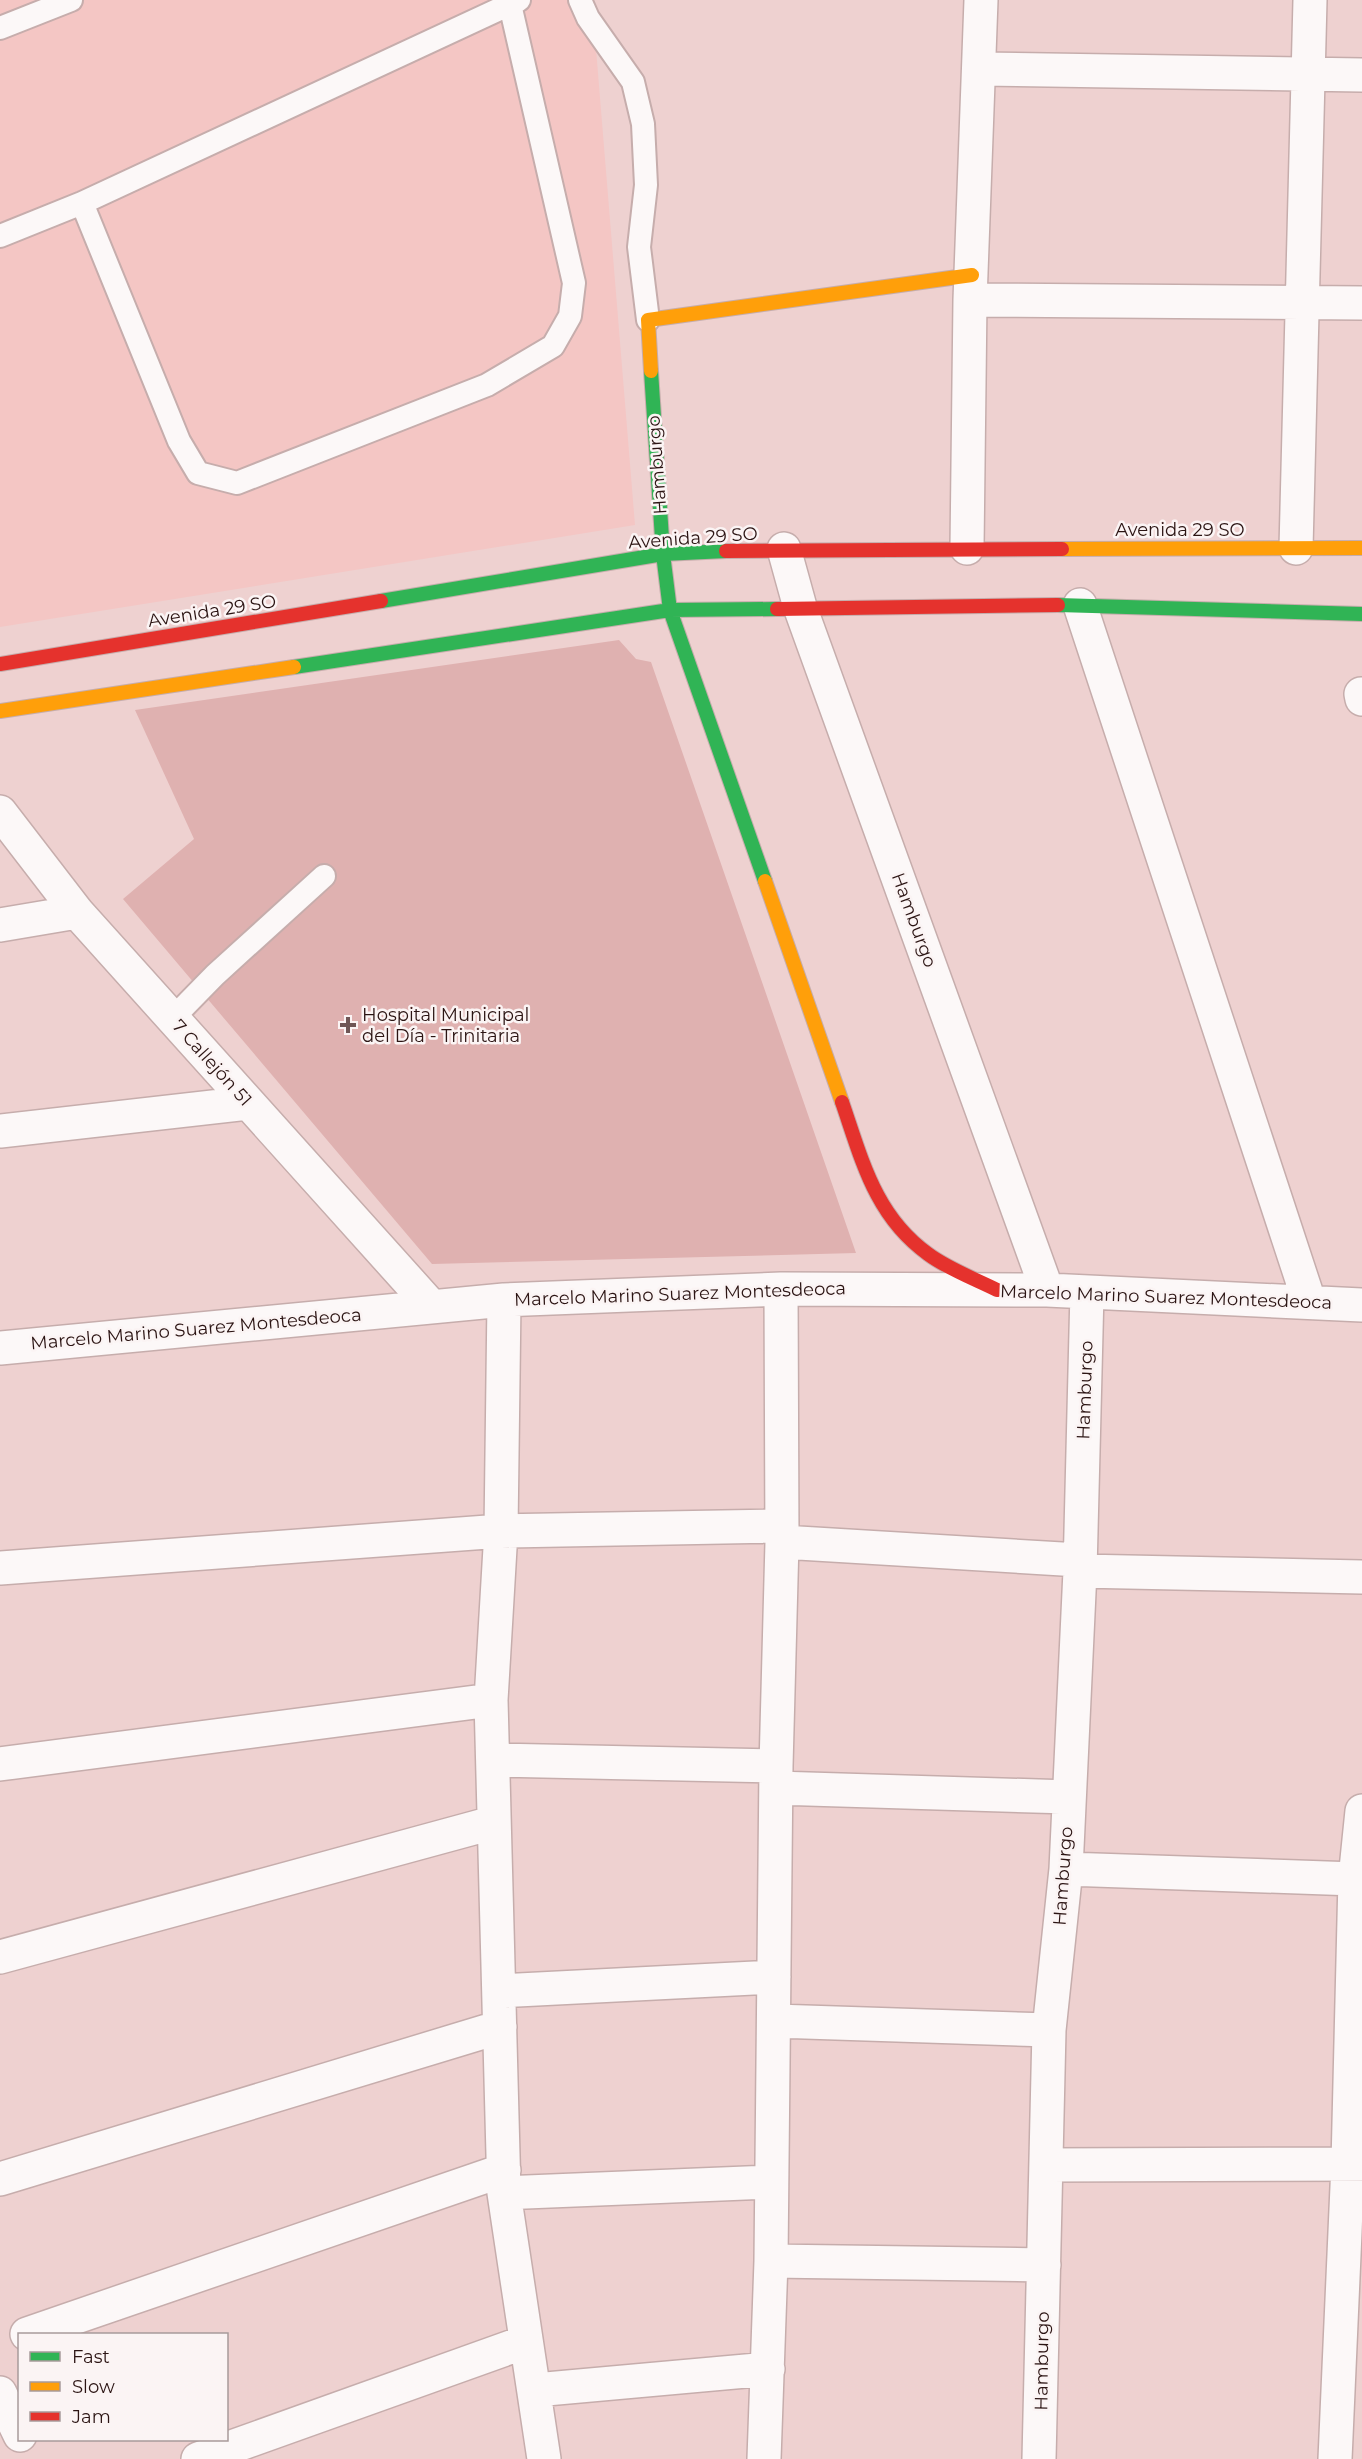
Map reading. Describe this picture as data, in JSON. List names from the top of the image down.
{
  "streets": {
    "street": [
      "Hamburgo",
      "Avenida 29 SO",
      "7 Callejón 51",
      "Marcelo Marino Suarez Montesdeoca"
    ]
  },
  "crossings": [
    ["Hamburgo", "Avenida 29 SO"],
    ["Hamburgo", "Marcelo Marino Suarez Montesdeoca"],
    ["7 Callejón 51", "Marcelo Marino Suarez Montesdeoca"]
  ],
  "places": {
    "health": ["Hospital Municipal del Día - Trinitaria"]
  },
  "legend": ["Fast", "Slow", "Jam"]
}
